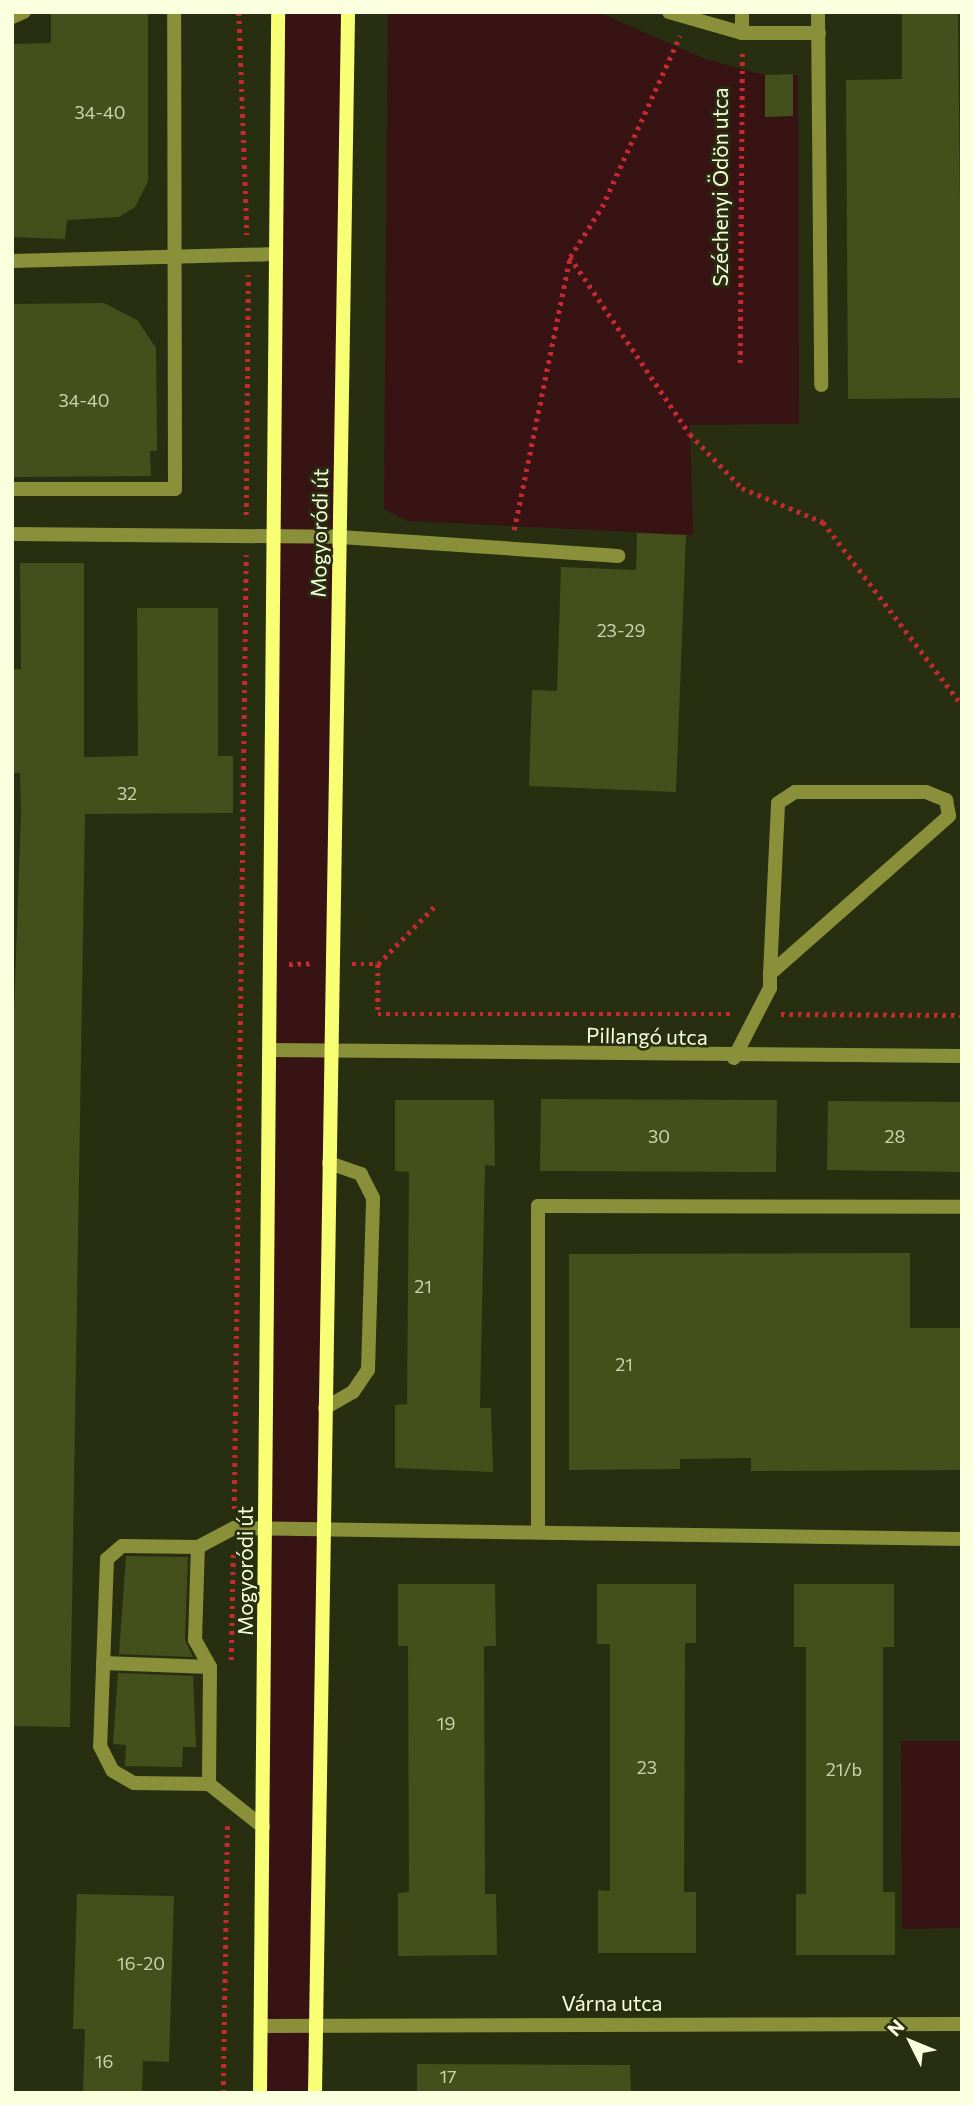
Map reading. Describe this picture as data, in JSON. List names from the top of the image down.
{
  "streets": {
    "street": ["Mogyoródi út", "Pillangó utca", "Várna utca"],
    "path": ["Széchenyi Ödön utca"]
  },
  "crossings": [
    ["Mogyoródi út", "Pillangó utca"],
    ["Mogyoródi út", "Várna utca"]
  ],
  "house_numbers": [
    "34-40",
    "34-40",
    "23-29",
    "32",
    "30",
    "28",
    "21",
    "21",
    "19",
    "23",
    "21/b",
    "16-20",
    "16",
    "17"
  ],
  "north": "top left"
}
